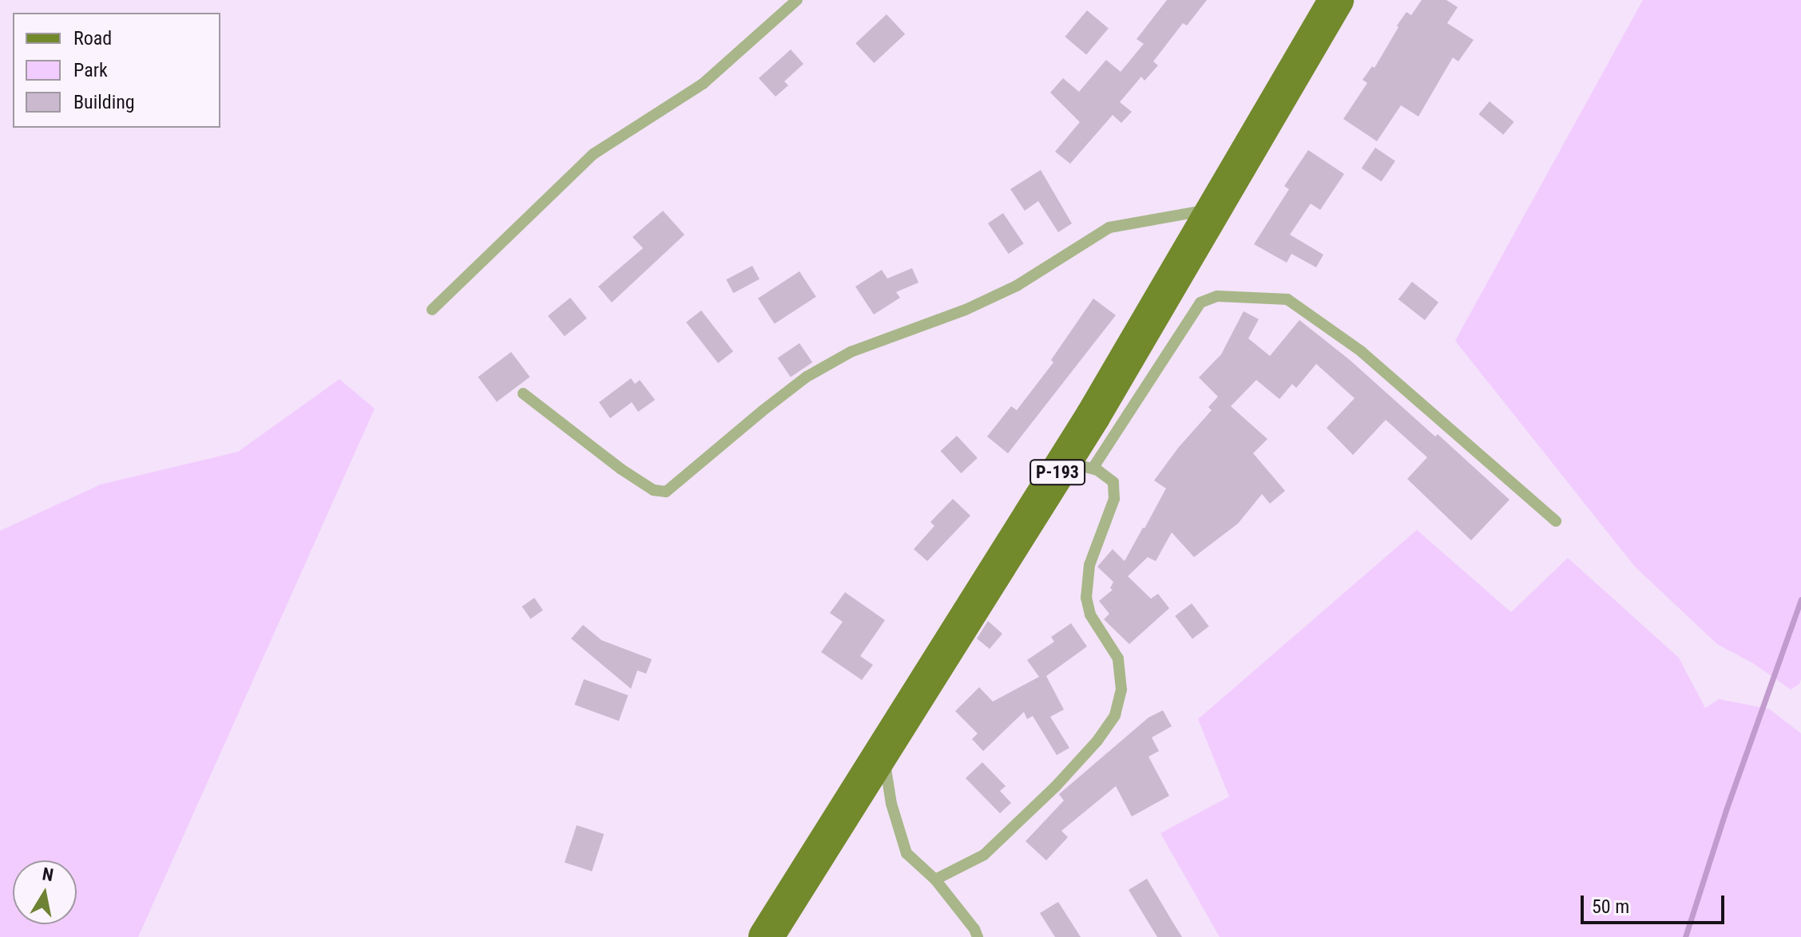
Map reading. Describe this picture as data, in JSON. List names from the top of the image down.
{
  "streets": {
    "main road": ["Р-193"]
  },
  "legend": ["Road", "Park", "Building"],
  "scale_bar": "50 m",
  "north": "top"
}
